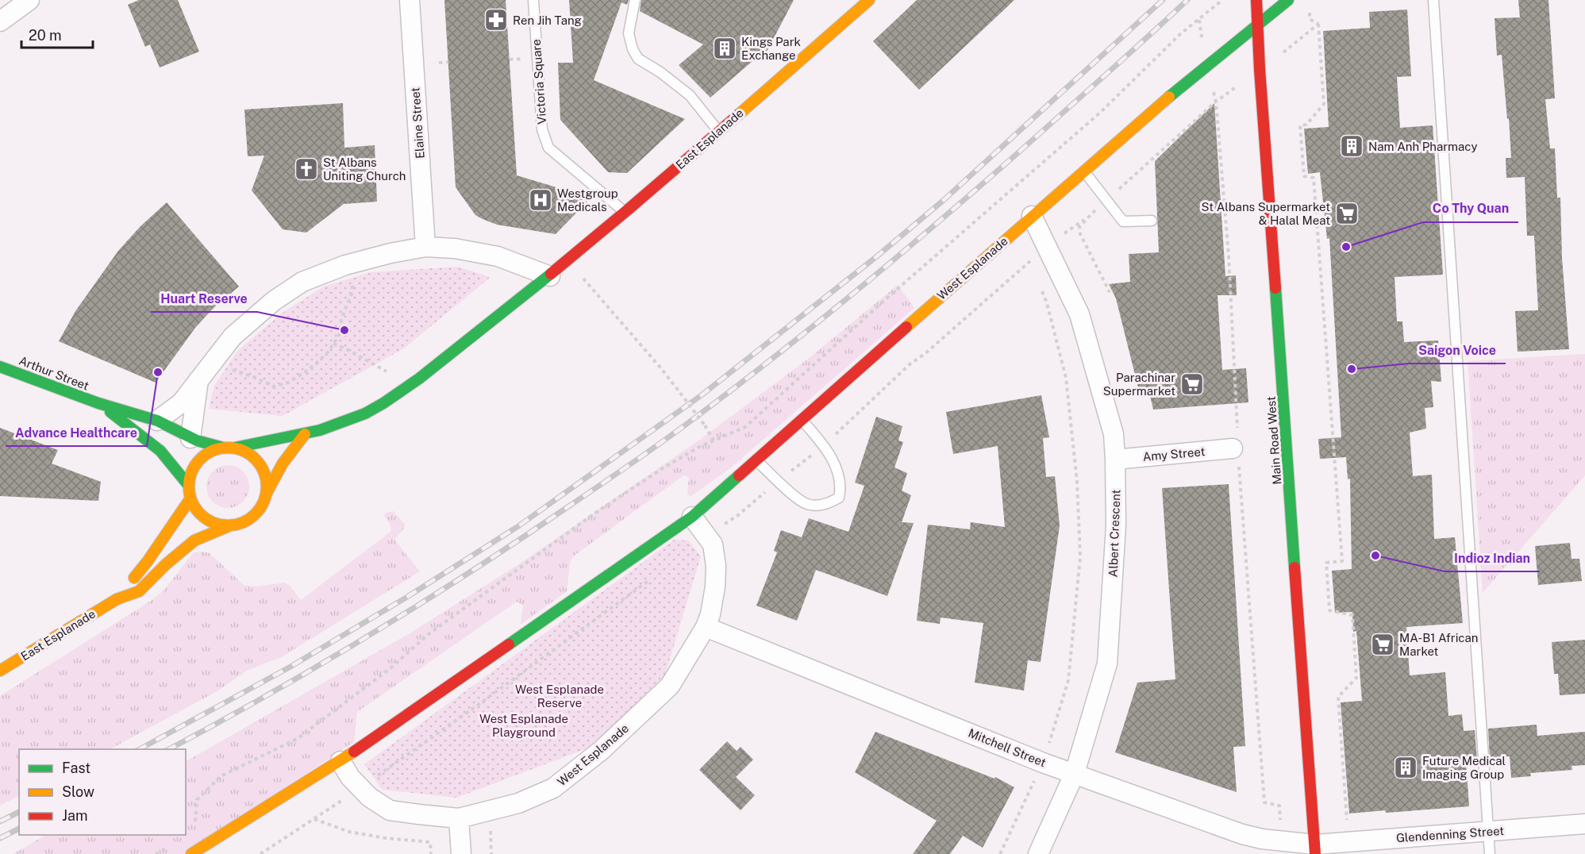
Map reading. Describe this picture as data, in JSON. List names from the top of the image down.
{
  "streets": {
    "street": [
      "Elaine Street",
      "East Esplanade",
      "West Esplanade",
      "Arthur Street",
      "Main Road West",
      "Amy Street",
      "Albert Crescent",
      "Mitchell Street",
      "Glendenning Street"
    ],
    "lane": ["Victoria Square"]
  },
  "crossings": [
    ["Victoria Square", "East Esplanade"],
    ["East Esplanade", "Arthur Street"],
    ["West Esplanade", "Main Road West"],
    ["West Esplanade", "Albert Crescent"],
    ["West Esplanade", "Mitchell Street"],
    ["Main Road West", "Mitchell Street"],
    ["Main Road West", "Glendenning Street"],
    ["Amy Street", "Albert Crescent"],
    ["Albert Crescent", "Mitchell Street"],
    ["Mitchell Street", "Glendenning Street"]
  ],
  "parks": ["West Esplanade Reserve", "West Esplanade Playground"],
  "places": {
    "pharmacy": ["Ren Jih Tang"],
    "building": ["Kings Park Exchange", "Nam Anh Pharmacy", "Future Medical Imaging Group"],
    "church": ["St Albans Uniting Church"],
    "hospital": ["Westgroup Medicals"],
    "supermarket": ["St Albans Supermarket & Halal Meat", "Parachinar Supermarket", "MA-B1 African Market"],
    "other": [
      "Co Thy Quan",
      "Huart Reserve",
      "Saigon Voice",
      "Advance Healthcare",
      "Indioz Indian"
    ]
  },
  "legend": ["Fast", "Slow", "Jam"],
  "scale_bar": "20 m"
}
